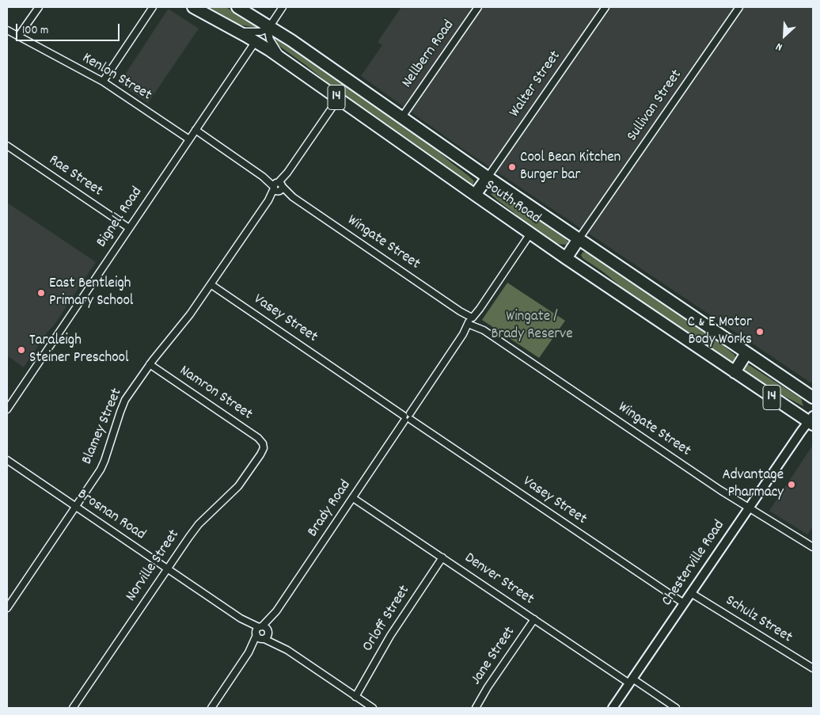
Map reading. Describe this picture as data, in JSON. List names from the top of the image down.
{
  "streets": {
    "highway": ["14", "South Road"],
    "street": [
      "Nellbern Road",
      "Kenlon Street",
      "Walter Street",
      "Sullivan Street",
      "Rae Street",
      "Bignell Road",
      "Wingate Street",
      "Vasey Street",
      "Namron Street",
      "Blamey Street",
      "Brady Road",
      "Brosnan Road",
      "Chesterville Road",
      "Norville Street",
      "Denver Street",
      "Orloff Street",
      "Schulz Street",
      "Jane Street"
    ]
  },
  "crossings": [
    ["Nellbern Road", "South Road"],
    ["Kenlon Street", "Bignell Road"],
    ["Walter Street", "South Road"],
    ["Sullivan Street", "South Road"],
    ["Rae Street", "Bignell Road"],
    ["South Road", "Bignell Road"],
    ["South Road", "Blamey Street"],
    ["South Road", "Brady Road"],
    ["South Road", "Chesterville Road"],
    ["Bignell Road", "Wingate Street"],
    ["Wingate Street", "Blamey Street"],
    ["Wingate Street", "Brady Road"],
    ["Wingate Street", "Chesterville Road"],
    ["Vasey Street", "Blamey Street"],
    ["Vasey Street", "Brady Road"],
    ["Vasey Street", "Chesterville Road"],
    ["Namron Street", "Blamey Street"],
    ["Namron Street", "Norville Street"],
    ["Blamey Street", "Brosnan Road"],
    ["Brady Road", "Brosnan Road"],
    ["Brady Road", "Denver Street"],
    ["Brosnan Road", "Norville Street"],
    ["Brosnan Road", "Orloff Street"],
    ["Chesterville Road", "Denver Street"],
    ["Chesterville Road", "Schulz Street"],
    ["Denver Street", "Orloff Street"],
    ["Denver Street", "Jane Street"]
  ],
  "parks": ["Wingate / Brady Reserve"],
  "places": [
    "Cool Bean Kitchen Burger bar",
    "East Bentleigh Primary School",
    "C & E Motor Body Works",
    "Taraleigh Steiner Preschool",
    "Advantage Pharmacy"
  ],
  "scale_bar": "100 m",
  "north": "bottom left"
}
